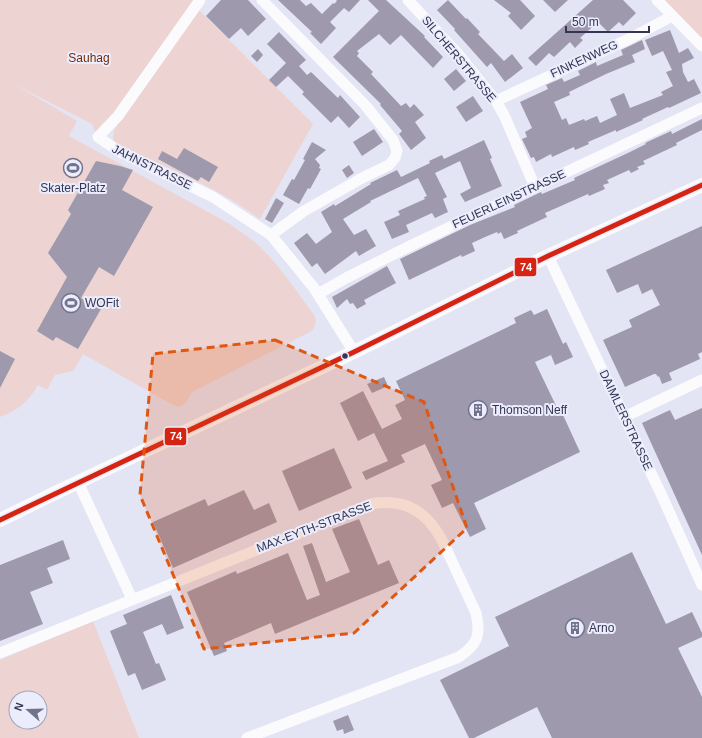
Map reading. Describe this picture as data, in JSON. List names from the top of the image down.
{
  "streets": {
    "street": [
      "SILCHERSTRASSE",
      "FINKENWEG",
      "JAHNSTRASSE",
      "FEUERLEINSTRASSE",
      "DAIMLERSTRASSE",
      "MAX-EYTH-STRASSE"
    ]
  },
  "crossings": [
    ["SILCHERSTRASSE", "FINKENWEG"],
    ["SILCHERSTRASSE", "FEUERLEINSTRASSE"],
    ["JAHNSTRASSE", "FEUERLEINSTRASSE"]
  ],
  "parks": ["Sauhag"],
  "places": {
    "sports": ["Skater-Platz", "WOFit"],
    "building": ["Thomson Neff", "Arno"]
  },
  "lines": ["transit line 74"],
  "scale_bar": "50 m",
  "north": "left"
}
